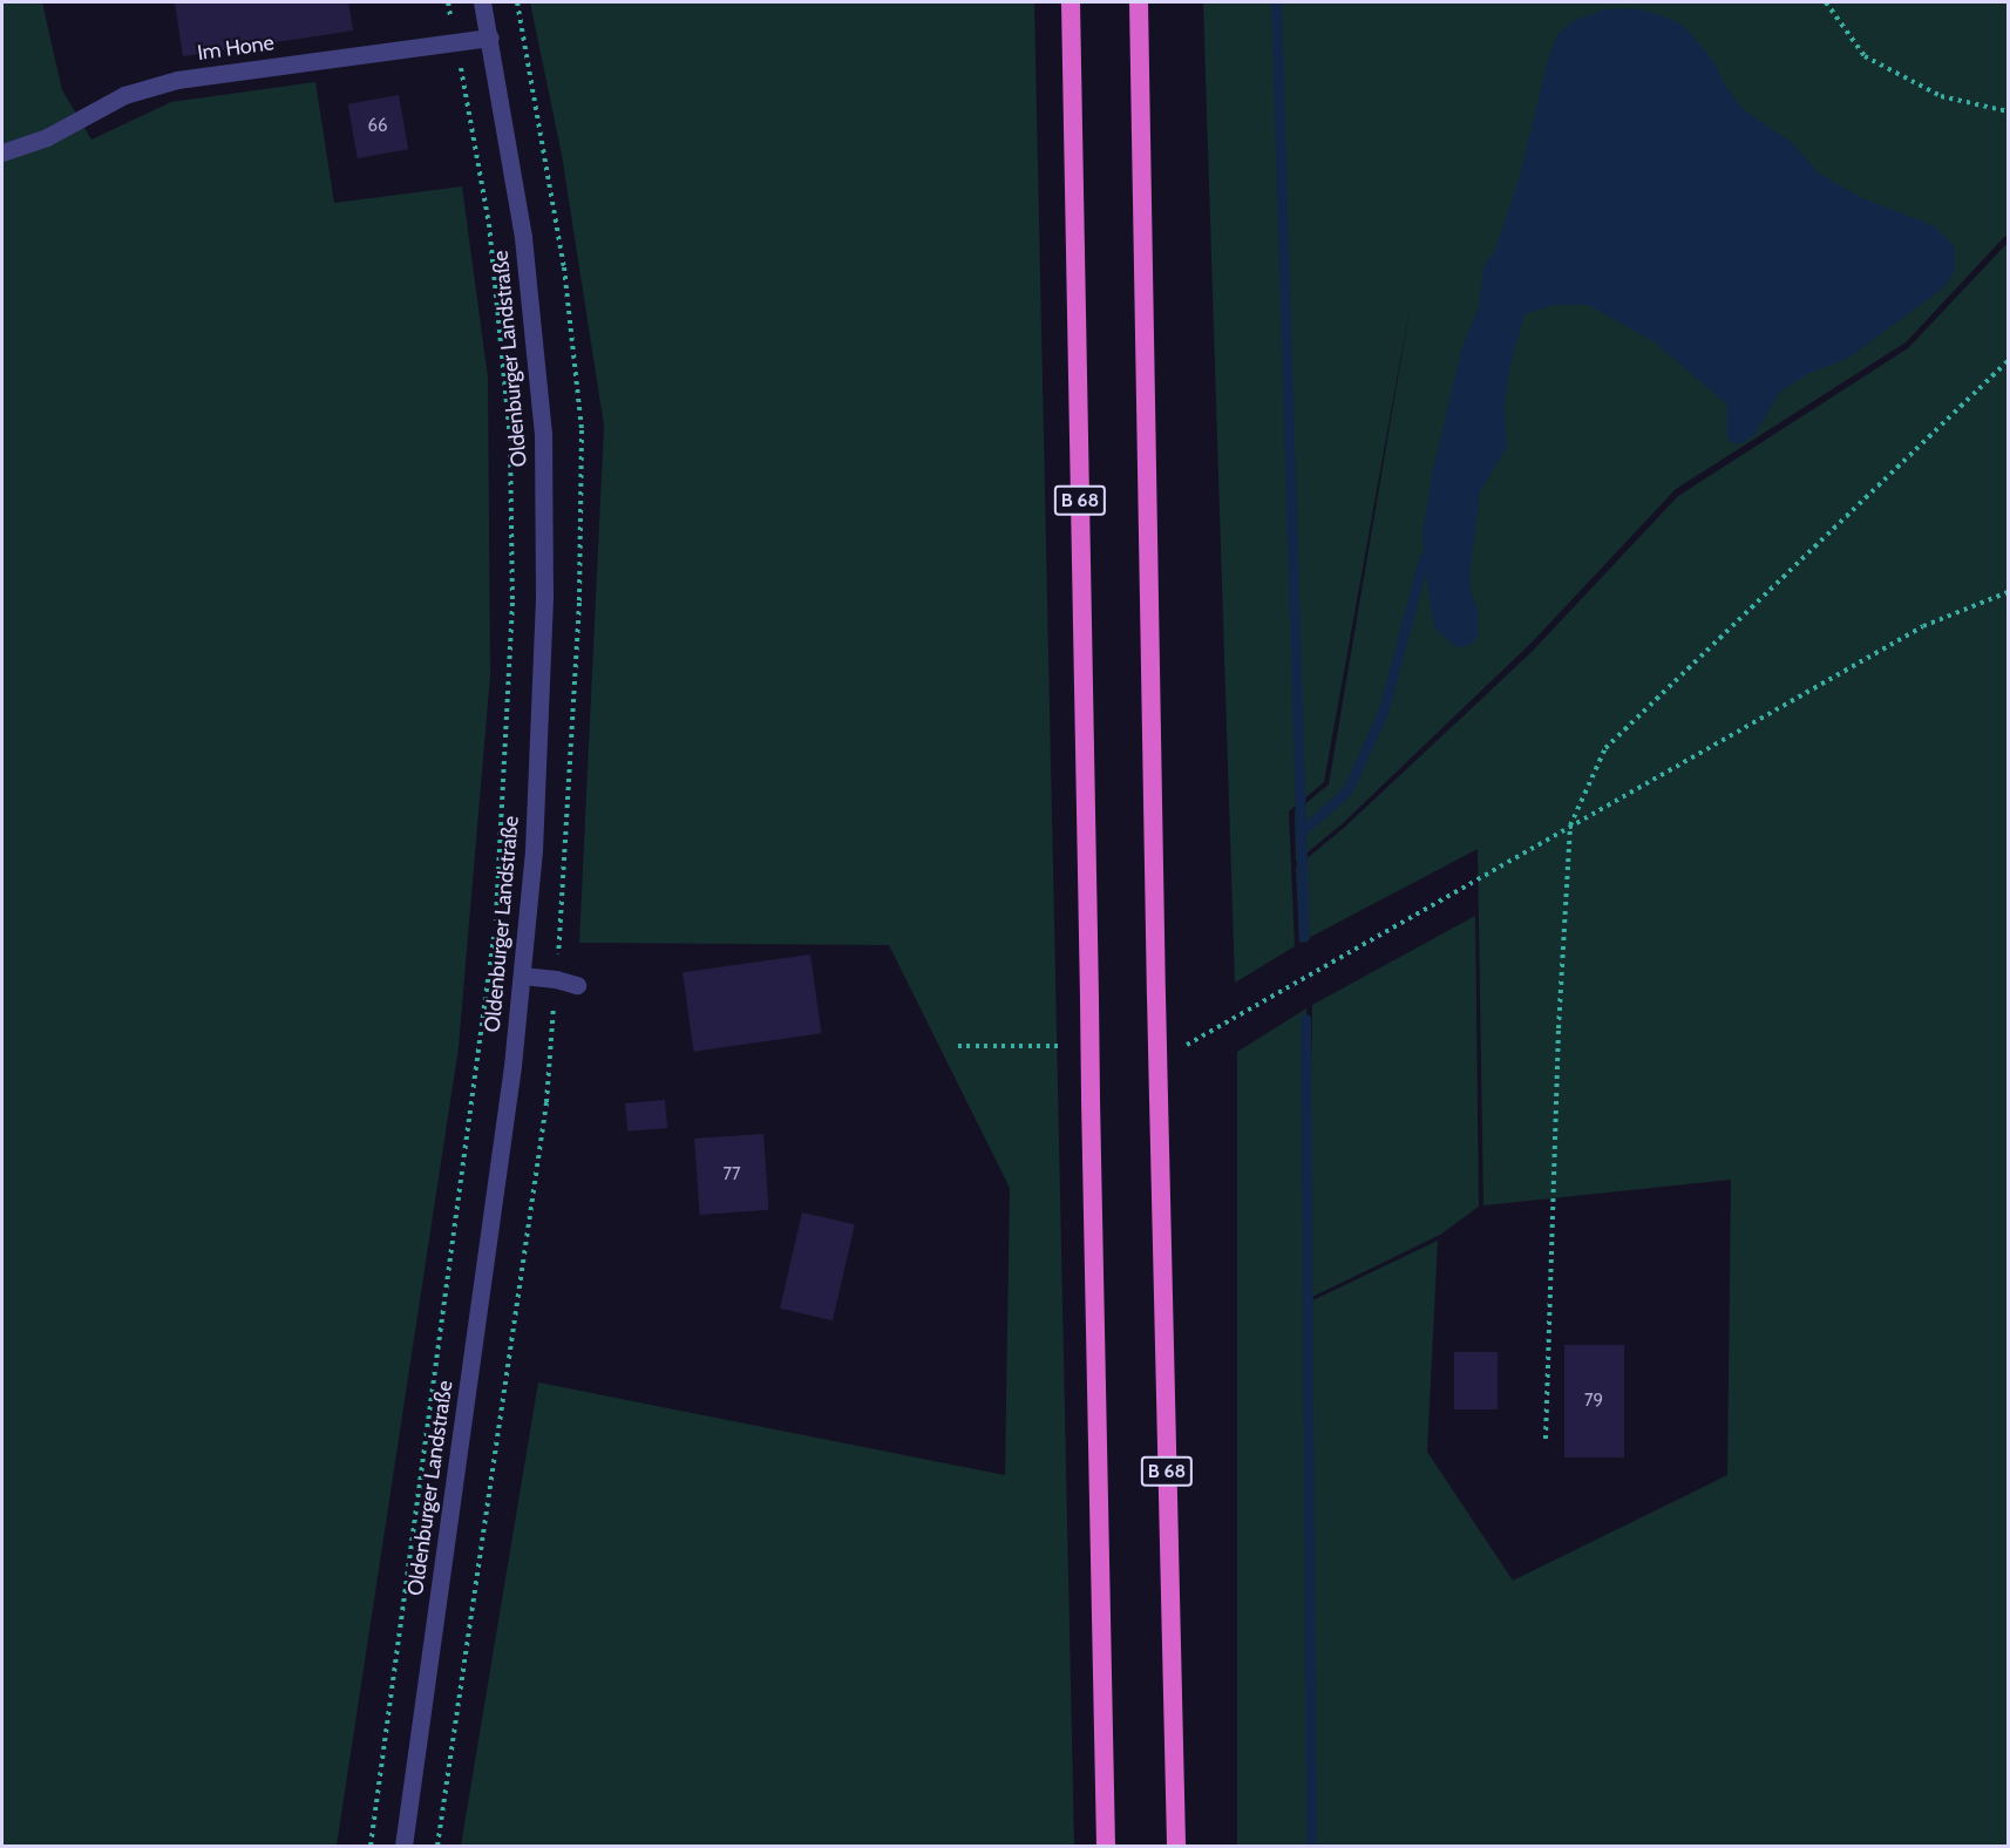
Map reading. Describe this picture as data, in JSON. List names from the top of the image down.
{
  "streets": {
    "highway": ["B 68"],
    "street": ["Im Hone", "Oldenburger Landstraße"]
  },
  "crossings": [
    ["Im Hone", "Oldenburger Landstraße"]
  ],
  "house_numbers": ["66", "77", "79"]
}
